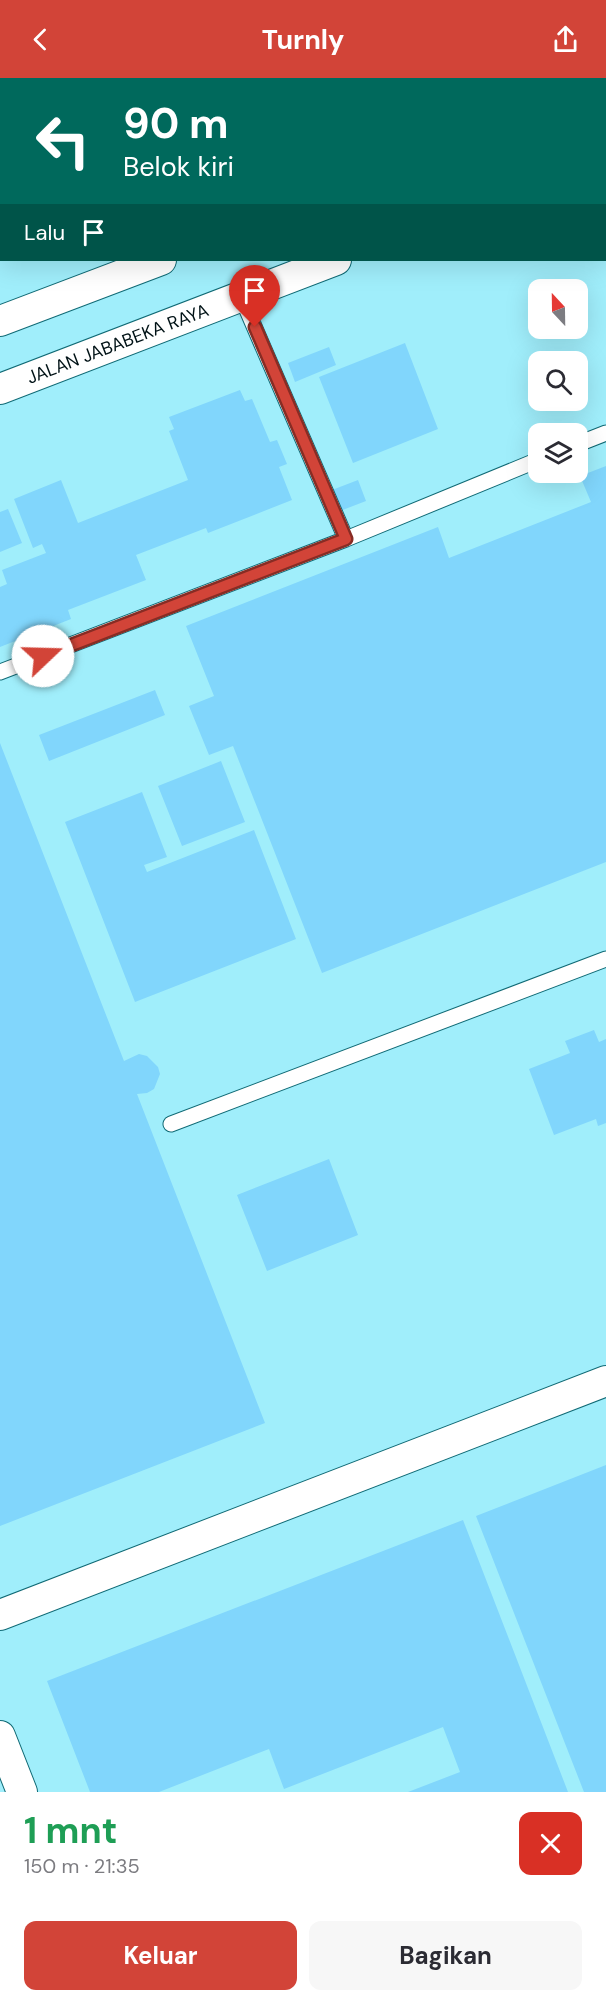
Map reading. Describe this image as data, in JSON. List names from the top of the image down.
{
  "streets": {
    "street": ["JALAN JABABEKA RAYA"]
  },
  "north": "top",
  "page": {
    "header": "Turnly",
    "turn": ["90 m", "Belok kiri"],
    "then": "Lalu",
    "heading": ["1 mnt", "150 m · 21:35"],
    "buttons": ["Keluar", "Bagikan"]
  }
}
